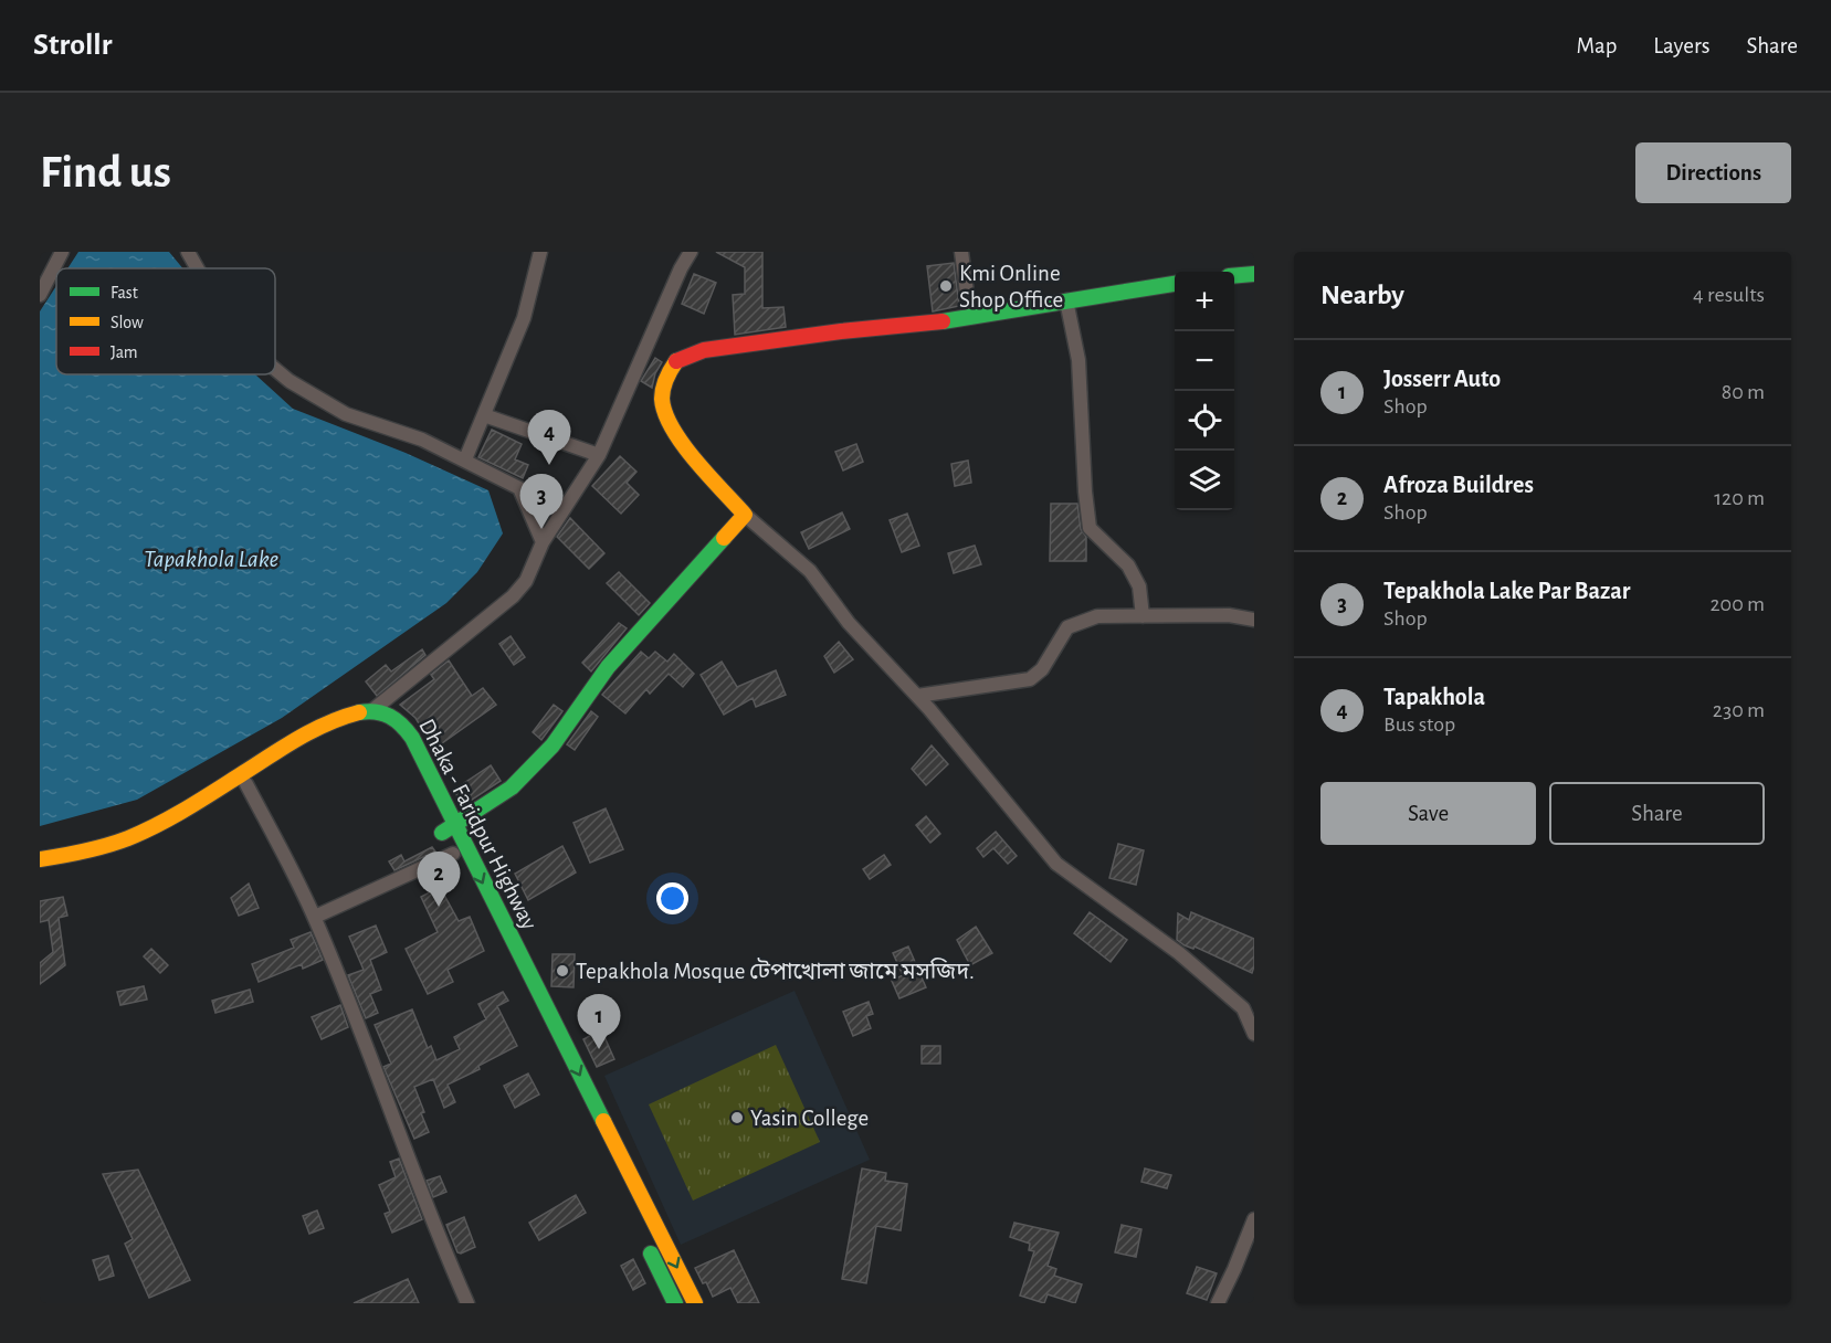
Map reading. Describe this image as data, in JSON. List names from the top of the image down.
{
  "streets": {
    "main road": ["Dhaka - Faridpur Highway"]
  },
  "water": ["Tapakhola Lake"],
  "places": ["Kmi Online Shop Office", "Tepakhola Mosque টেপাখোলা জামে মসজিদ.", "Yasin College"],
  "legend": ["Fast", "Slow", "Jam"],
  "page": {
    "header": "Strollr",
    "nav": ["Map", "Layers", "Share"],
    "buttons": [
      "Directions",
      ["Save", "Share"]
    ],
    "title": "Find us",
    "heading": ["Nearby", "4 results"],
    "map_buttons": ["+", "−"],
    "list": [
      {
        "mark": "1",
        "name": "Josserr Auto",
        "note": "Shop",
        "value": "80 m"
      },
      {
        "mark": "2",
        "name": "Afroza Buildres",
        "note": "Shop",
        "value": "120 m"
      },
      {
        "mark": "3",
        "name": "Tepakhola Lake Par Bazar",
        "note": "Shop",
        "value": "200 m"
      },
      {
        "mark": "4",
        "name": "Tapakhola",
        "note": "Bus stop",
        "value": "230 m"
      }
    ],
    "pins": [
      "4",
      "3",
      "2",
      "1"
    ]
  }
}
